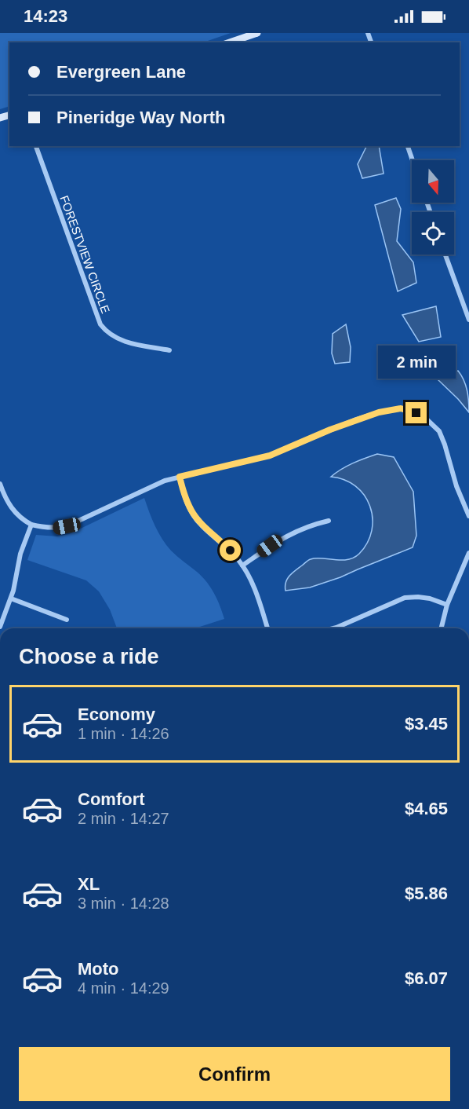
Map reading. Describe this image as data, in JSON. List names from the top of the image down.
{
  "streets": {
    "street": ["FORESTVIEW CIRCLE"]
  },
  "north": "bottom",
  "page": {
    "status": "14:23",
    "banner": ["Evergreen Lane", "Pineridge Way North"],
    "bubble": "2 min",
    "heading": "Choose a ride",
    "list": [
      {
        "name": "Economy",
        "note": "1 min · 14:26",
        "value": "$3.45"
      },
      {
        "name": "Comfort",
        "note": "2 min · 14:27",
        "value": "$4.65"
      },
      {
        "name": "XL",
        "note": "3 min · 14:28",
        "value": "$5.86"
      },
      {
        "name": "Moto",
        "note": "4 min · 14:29",
        "value": "$6.07"
      }
    ],
    "buttons": "Confirm"
  }
}
